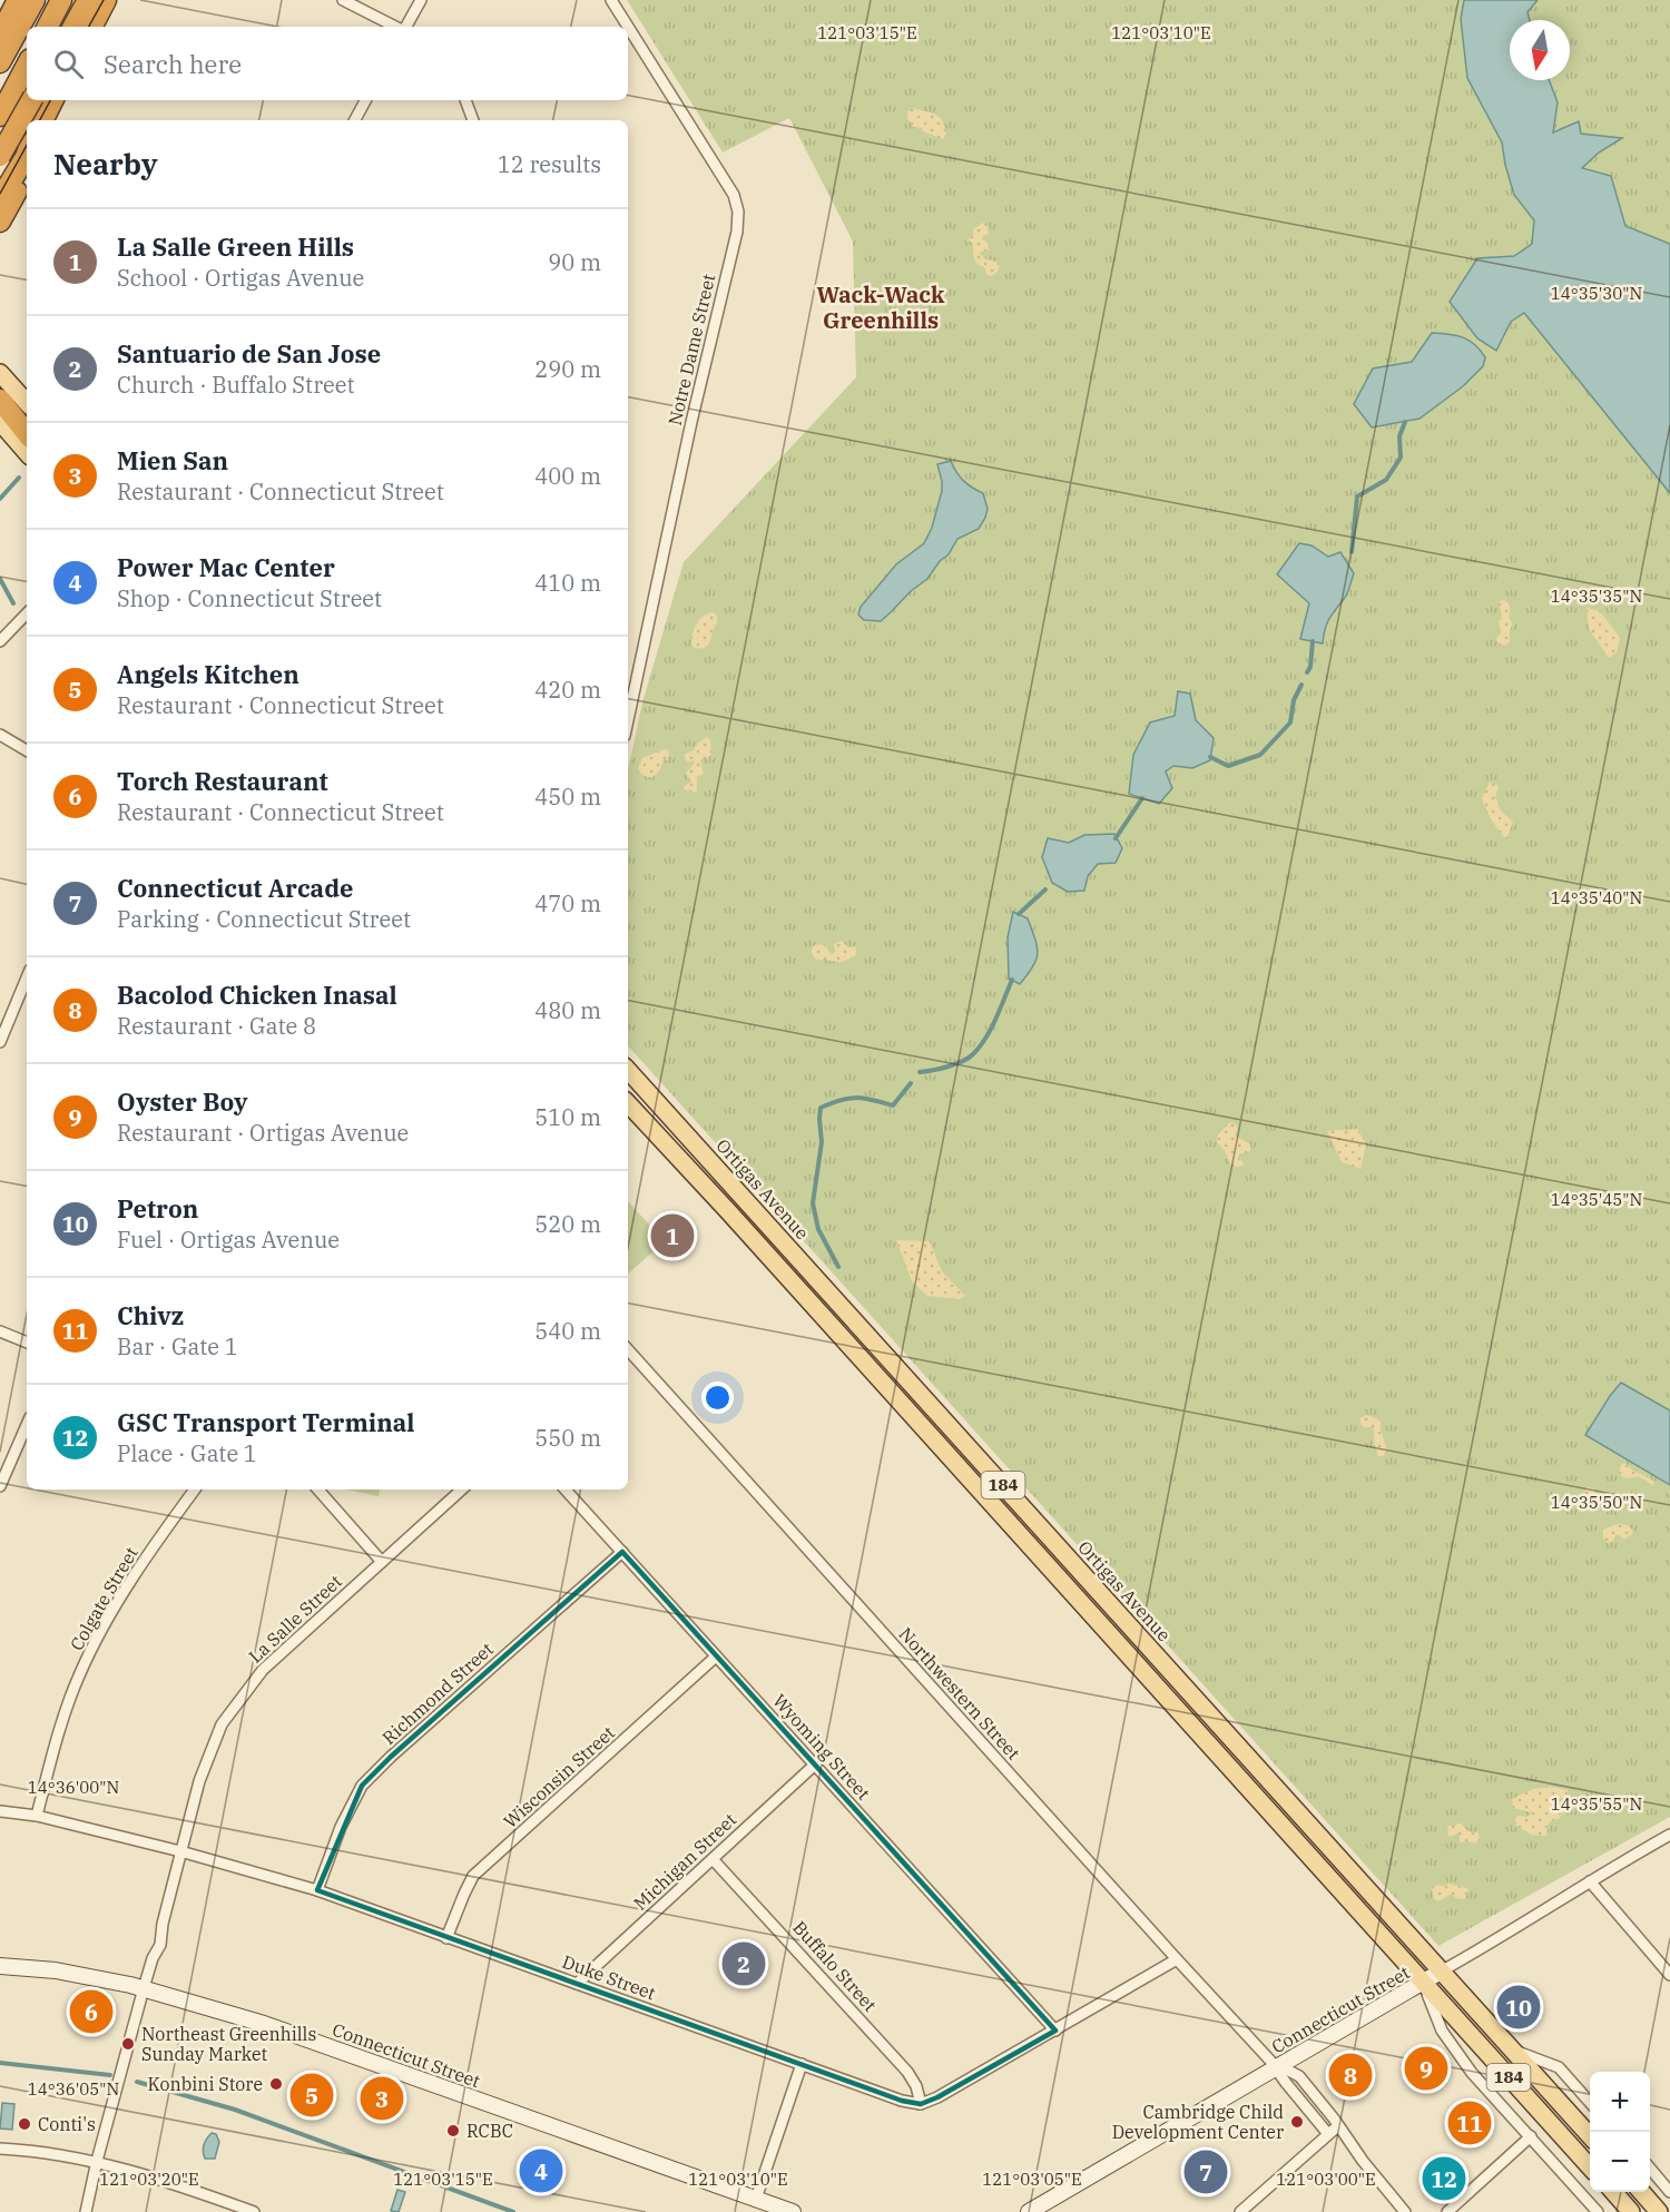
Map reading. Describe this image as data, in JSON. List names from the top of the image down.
{
  "streets": {
    "main road": ["Ortigas Avenue", "184"],
    "street": [
      "Notre Dame Street",
      "Colgate Street",
      "La Salle Street",
      "Richmond Street",
      "Northwestern Street",
      "Wyoming Street",
      "Wisconsin Street",
      "Michigan Street",
      "Buffalo Street",
      "Duke Street",
      "Connecticut Street"
    ]
  },
  "crossings": [
    ["Ortigas Avenue", "Connecticut Street"],
    ["184", "Connecticut Street"],
    ["Colgate Street", "Duke Street"],
    ["La Salle Street", "Duke Street"],
    ["La Salle Street", "Connecticut Street"],
    ["Richmond Street", "Wyoming Street"],
    ["Richmond Street", "Duke Street"],
    ["Northwestern Street", "Connecticut Street"],
    ["Wyoming Street", "Wisconsin Street"],
    ["Wyoming Street", "Michigan Street"],
    ["Wisconsin Street", "Duke Street"],
    ["Michigan Street", "Buffalo Street"],
    ["Michigan Street", "Duke Street"],
    ["Buffalo Street", "Duke Street"]
  ],
  "districts": ["Wack-Wack Greenhills"],
  "places": [
    "Northeast Greenhills Sunday Market",
    "Konbini Store",
    "Cambridge Child Development Center",
    "Conti's",
    "RCBC"
  ],
  "north": "bottom",
  "page": {
    "search": "Search here",
    "heading": ["Nearby", "12 results"],
    "list": [
      {
        "mark": "1",
        "name": "La Salle Green Hills",
        "note": "School · Ortigas Avenue",
        "value": "90 m"
      },
      {
        "mark": "2",
        "name": "Santuario de San Jose",
        "note": "Church · Buffalo Street",
        "value": "290 m"
      },
      {
        "mark": "3",
        "name": "Mien San",
        "note": "Restaurant · Connecticut Street",
        "value": "400 m"
      },
      {
        "mark": "4",
        "name": "Power Mac Center",
        "note": "Shop · Connecticut Street",
        "value": "410 m"
      },
      {
        "mark": "5",
        "name": "Angels Kitchen",
        "note": "Restaurant · Connecticut Street",
        "value": "420 m"
      },
      {
        "mark": "6",
        "name": "Torch Restaurant",
        "note": "Restaurant · Connecticut Street",
        "value": "450 m"
      },
      {
        "mark": "7",
        "name": "Connecticut Arcade",
        "note": "Parking · Connecticut Street",
        "value": "470 m"
      },
      {
        "mark": "8",
        "name": "Bacolod Chicken Inasal",
        "note": "Restaurant · Gate 8",
        "value": "480 m"
      },
      {
        "mark": "9",
        "name": "Oyster Boy",
        "note": "Restaurant · Ortigas Avenue",
        "value": "510 m"
      },
      {
        "mark": "10",
        "name": "Petron",
        "note": "Fuel · Ortigas Avenue",
        "value": "520 m"
      },
      {
        "mark": "11",
        "name": "Chivz",
        "note": "Bar · Gate 1",
        "value": "540 m"
      },
      {
        "mark": "12",
        "name": "GSC Transport Terminal",
        "note": "Place · Gate 1",
        "value": "550 m"
      }
    ],
    "pins": [
      "1",
      "2",
      "10",
      "6",
      "9",
      "8",
      "5",
      "3",
      "11",
      "4",
      "7",
      "12"
    ],
    "map_buttons": ["+", "−"]
  },
  "coordinates": [
    "121°03'15\"E",
    "121°03'10\"E",
    "14°35'30\"N",
    "14°35'35\"N",
    "14°35'40\"N",
    "14°35'45\"N",
    "14°35'50\"N",
    "14°36'00\"N",
    "14°35'55\"N",
    "14°36'05\"N",
    "121°03'20\"E",
    "121°03'05\"E",
    "121°03'00\"E"
  ]
}
